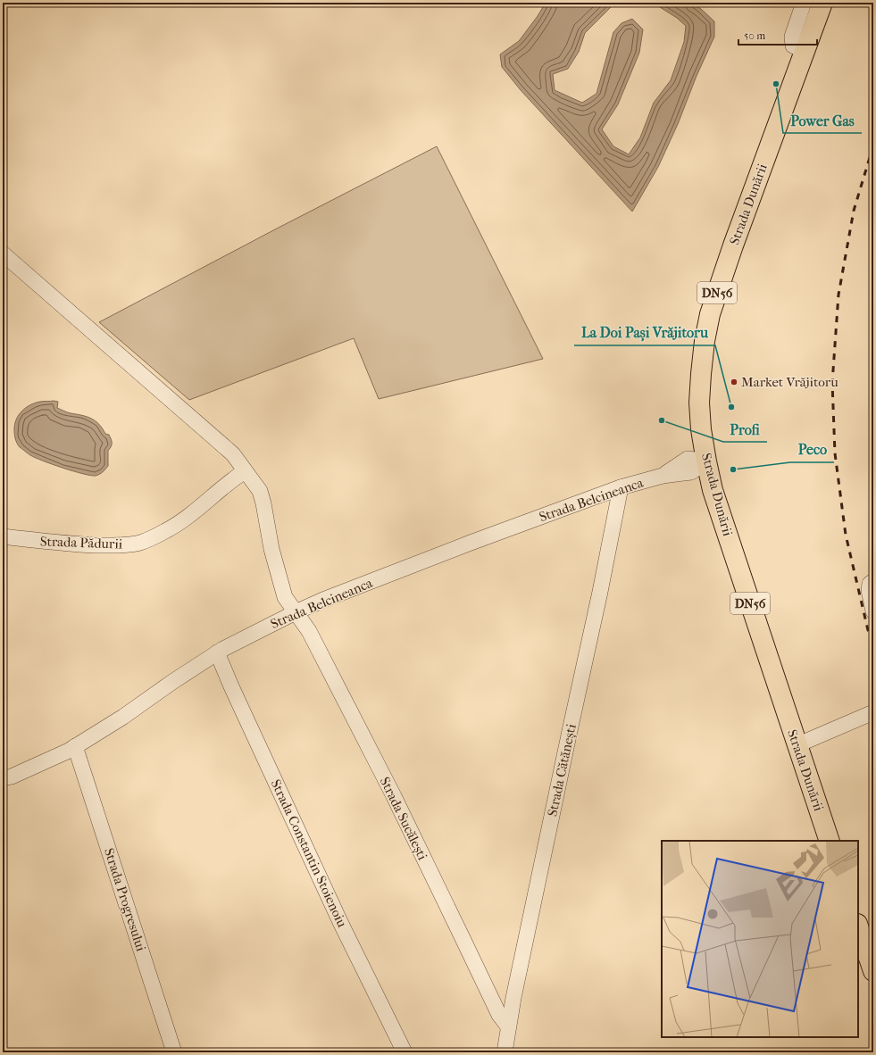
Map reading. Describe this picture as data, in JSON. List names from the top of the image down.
{
  "streets": {
    "highway": ["Strada Dunării", "DN56"],
    "street": [
      "Strada Belcineanca",
      "Strada Pădurii",
      "Strada Cătănești",
      "Strada Sucălești",
      "Strada Constantin Stoienoiu",
      "Strada Progresului"
    ]
  },
  "crossings": [
    ["Strada Dunării", "Strada Belcineanca"],
    ["Strada Belcineanca", "Strada Cătănești"],
    ["Strada Belcineanca", "Strada Sucălești"],
    ["Strada Belcineanca", "Strada Constantin Stoienoiu"],
    ["Strada Belcineanca", "Strada Progresului"],
    ["Strada Pădurii", "Strada Sucălești"],
    ["Strada Cătănești", "Strada Sucălești"]
  ],
  "places": [
    "Power Gas",
    "Market Vrăjitoru",
    "La Doi Pași Vrăjitoru",
    "Profi",
    "Peco"
  ],
  "scale_bar": "50 m"
}
